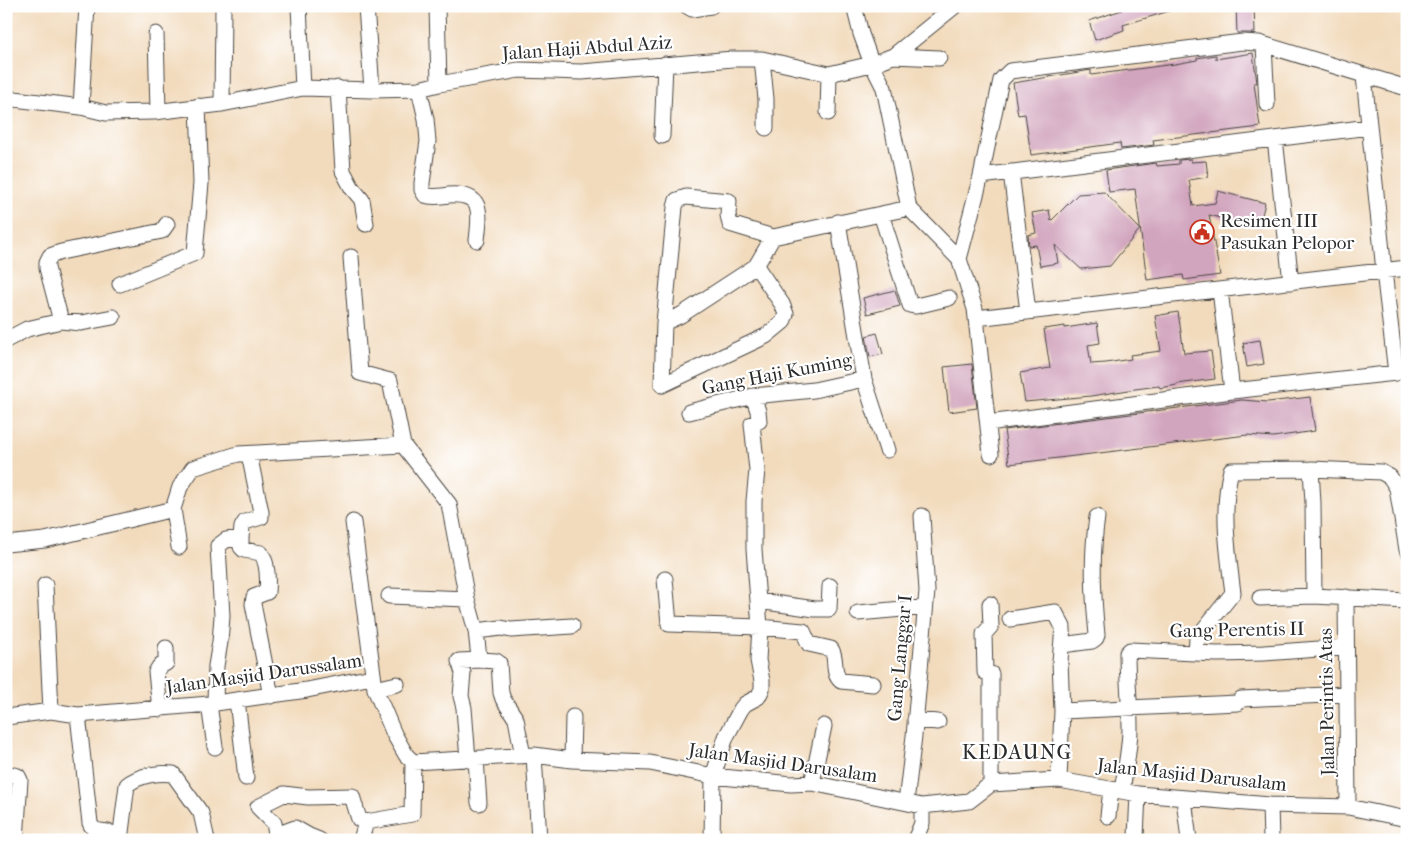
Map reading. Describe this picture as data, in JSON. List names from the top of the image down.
{
  "streets": {
    "street": [
      "Jalan Haji Abdul Aziz",
      "Gang Haji Kuming",
      "Gang Perentis II",
      "Gang Langgar I",
      "Jalan Masjid Darussalam",
      "Jalan Perintis Atas",
      "Jalan Masjid Darusalam"
    ]
  },
  "crossings": [
    ["Gang Perentis II", "Jalan Perintis Atas"],
    ["Gang Langgar I", "Jalan Masjid Darusalam"],
    ["Jalan Perintis Atas", "Jalan Masjid Darusalam"]
  ],
  "districts": ["KEDAUNG"],
  "places": {
    "public building": ["Resimen III Pasukan Pelopor"]
  }
}
